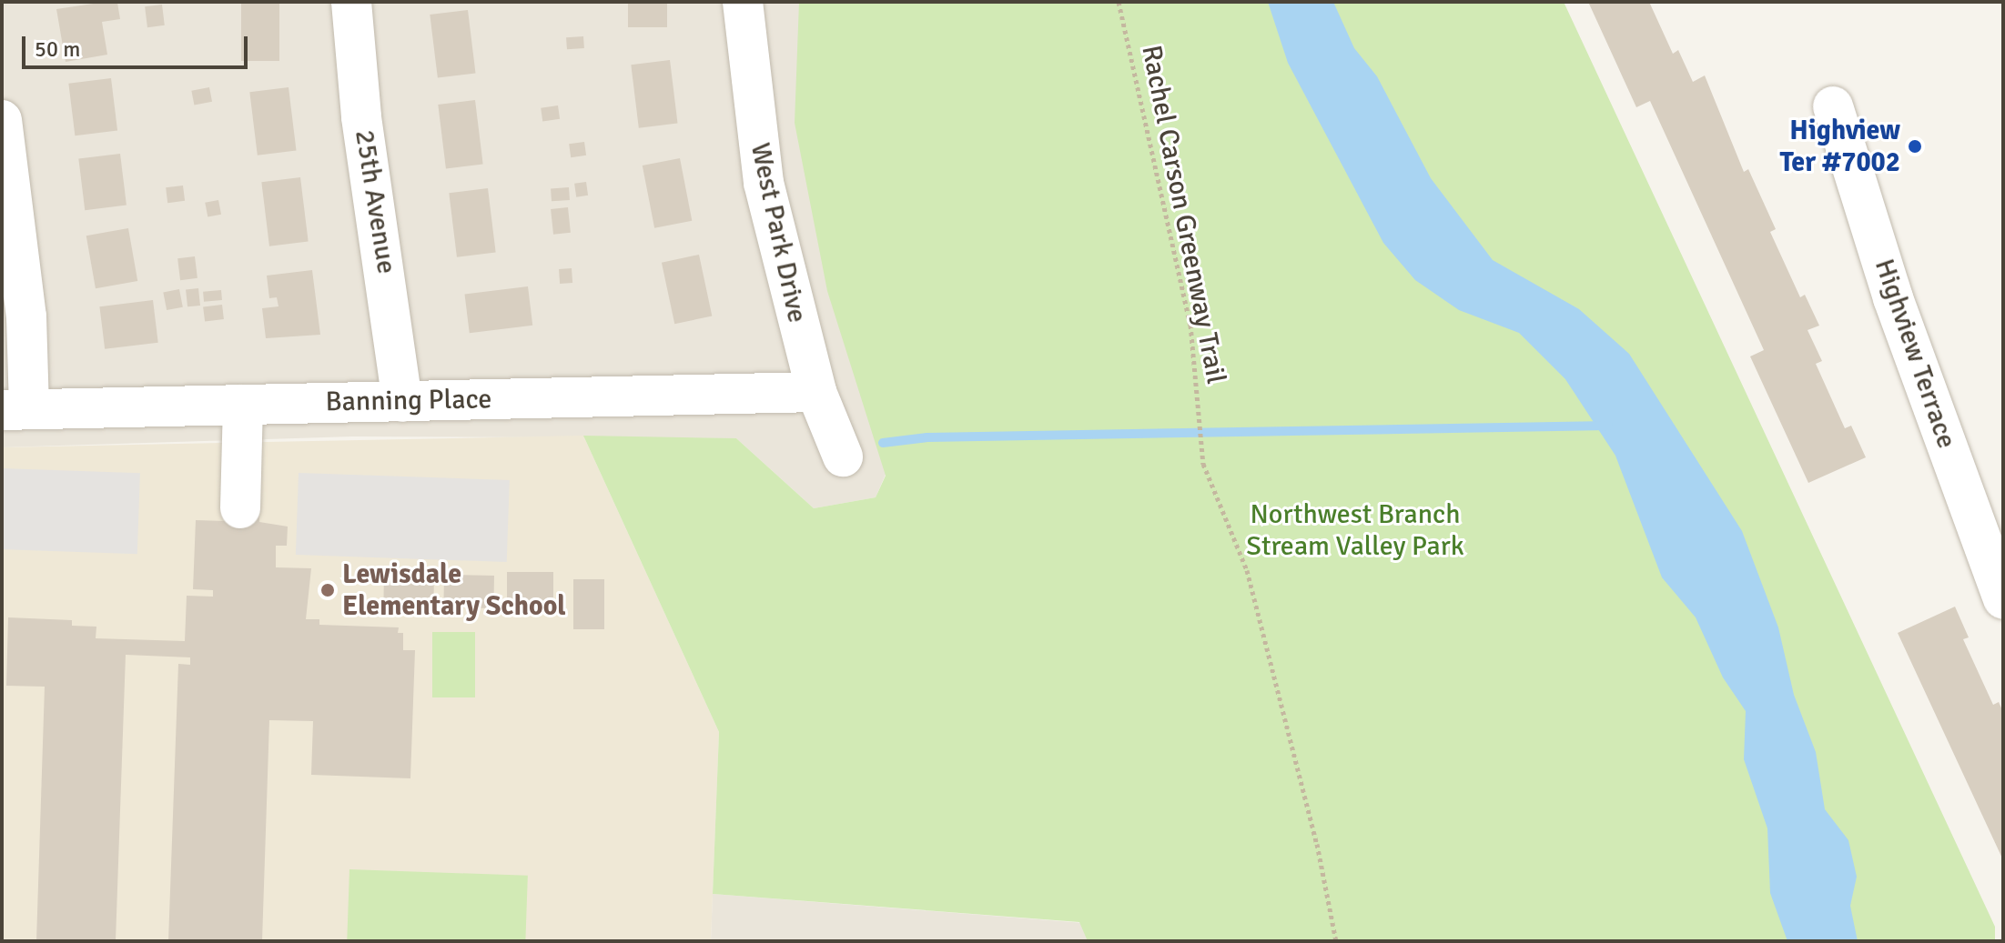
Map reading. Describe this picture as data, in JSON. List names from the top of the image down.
{
  "streets": {
    "street": [
      "25th Avenue",
      "West Park Drive",
      "Highview Terrace",
      "Banning Place"
    ],
    "path": ["Rachel Carson Greenway Trail"]
  },
  "crossings": [
    ["25th Avenue", "Banning Place"],
    ["West Park Drive", "Banning Place"]
  ],
  "parks": ["Northwest Branch Stream Valley Park"],
  "places": ["Highview Ter #7002", "Lewisdale Elementary School"],
  "scale_bar": "50 m"
}
